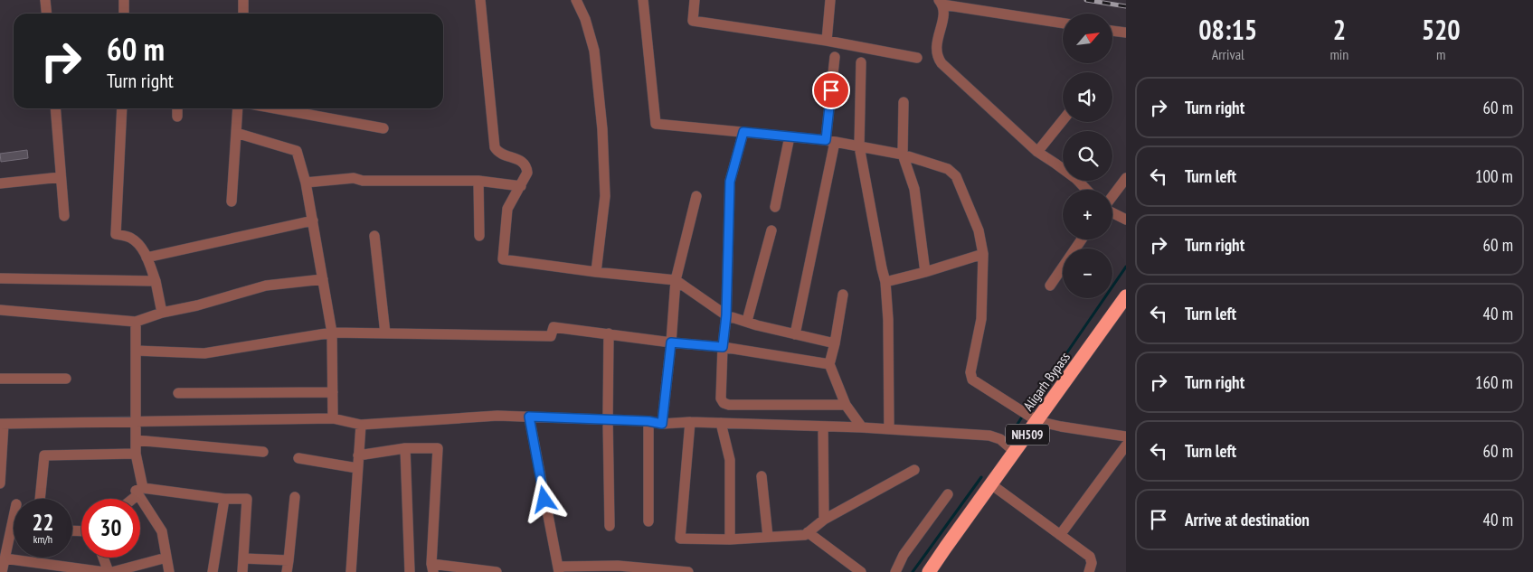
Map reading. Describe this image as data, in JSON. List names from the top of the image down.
{
  "streets": {
    "highway": ["Aligarh Bypass", "NH509"]
  },
  "north": "top right",
  "page": {
    "eta": [
      "08:15",
      "Arrival",
      "2",
      "min",
      "520",
      "m"
    ],
    "map_buttons": ["+", "−"],
    "turn": ["60 m", "Turn right"],
    "list": [
      {
        "name": "Turn right",
        "value": "60 m"
      },
      {
        "name": "Turn left",
        "value": "100 m"
      },
      {
        "name": "Turn right",
        "value": "60 m"
      },
      {
        "name": "Turn left",
        "value": "40 m"
      },
      {
        "name": "Turn right",
        "value": "160 m"
      },
      {
        "name": "Turn left",
        "value": "60 m"
      },
      {
        "name": "Arrive at destination",
        "value": "40 m"
      }
    ],
    "speed": "22 km/h",
    "limit": "30"
  }
}
